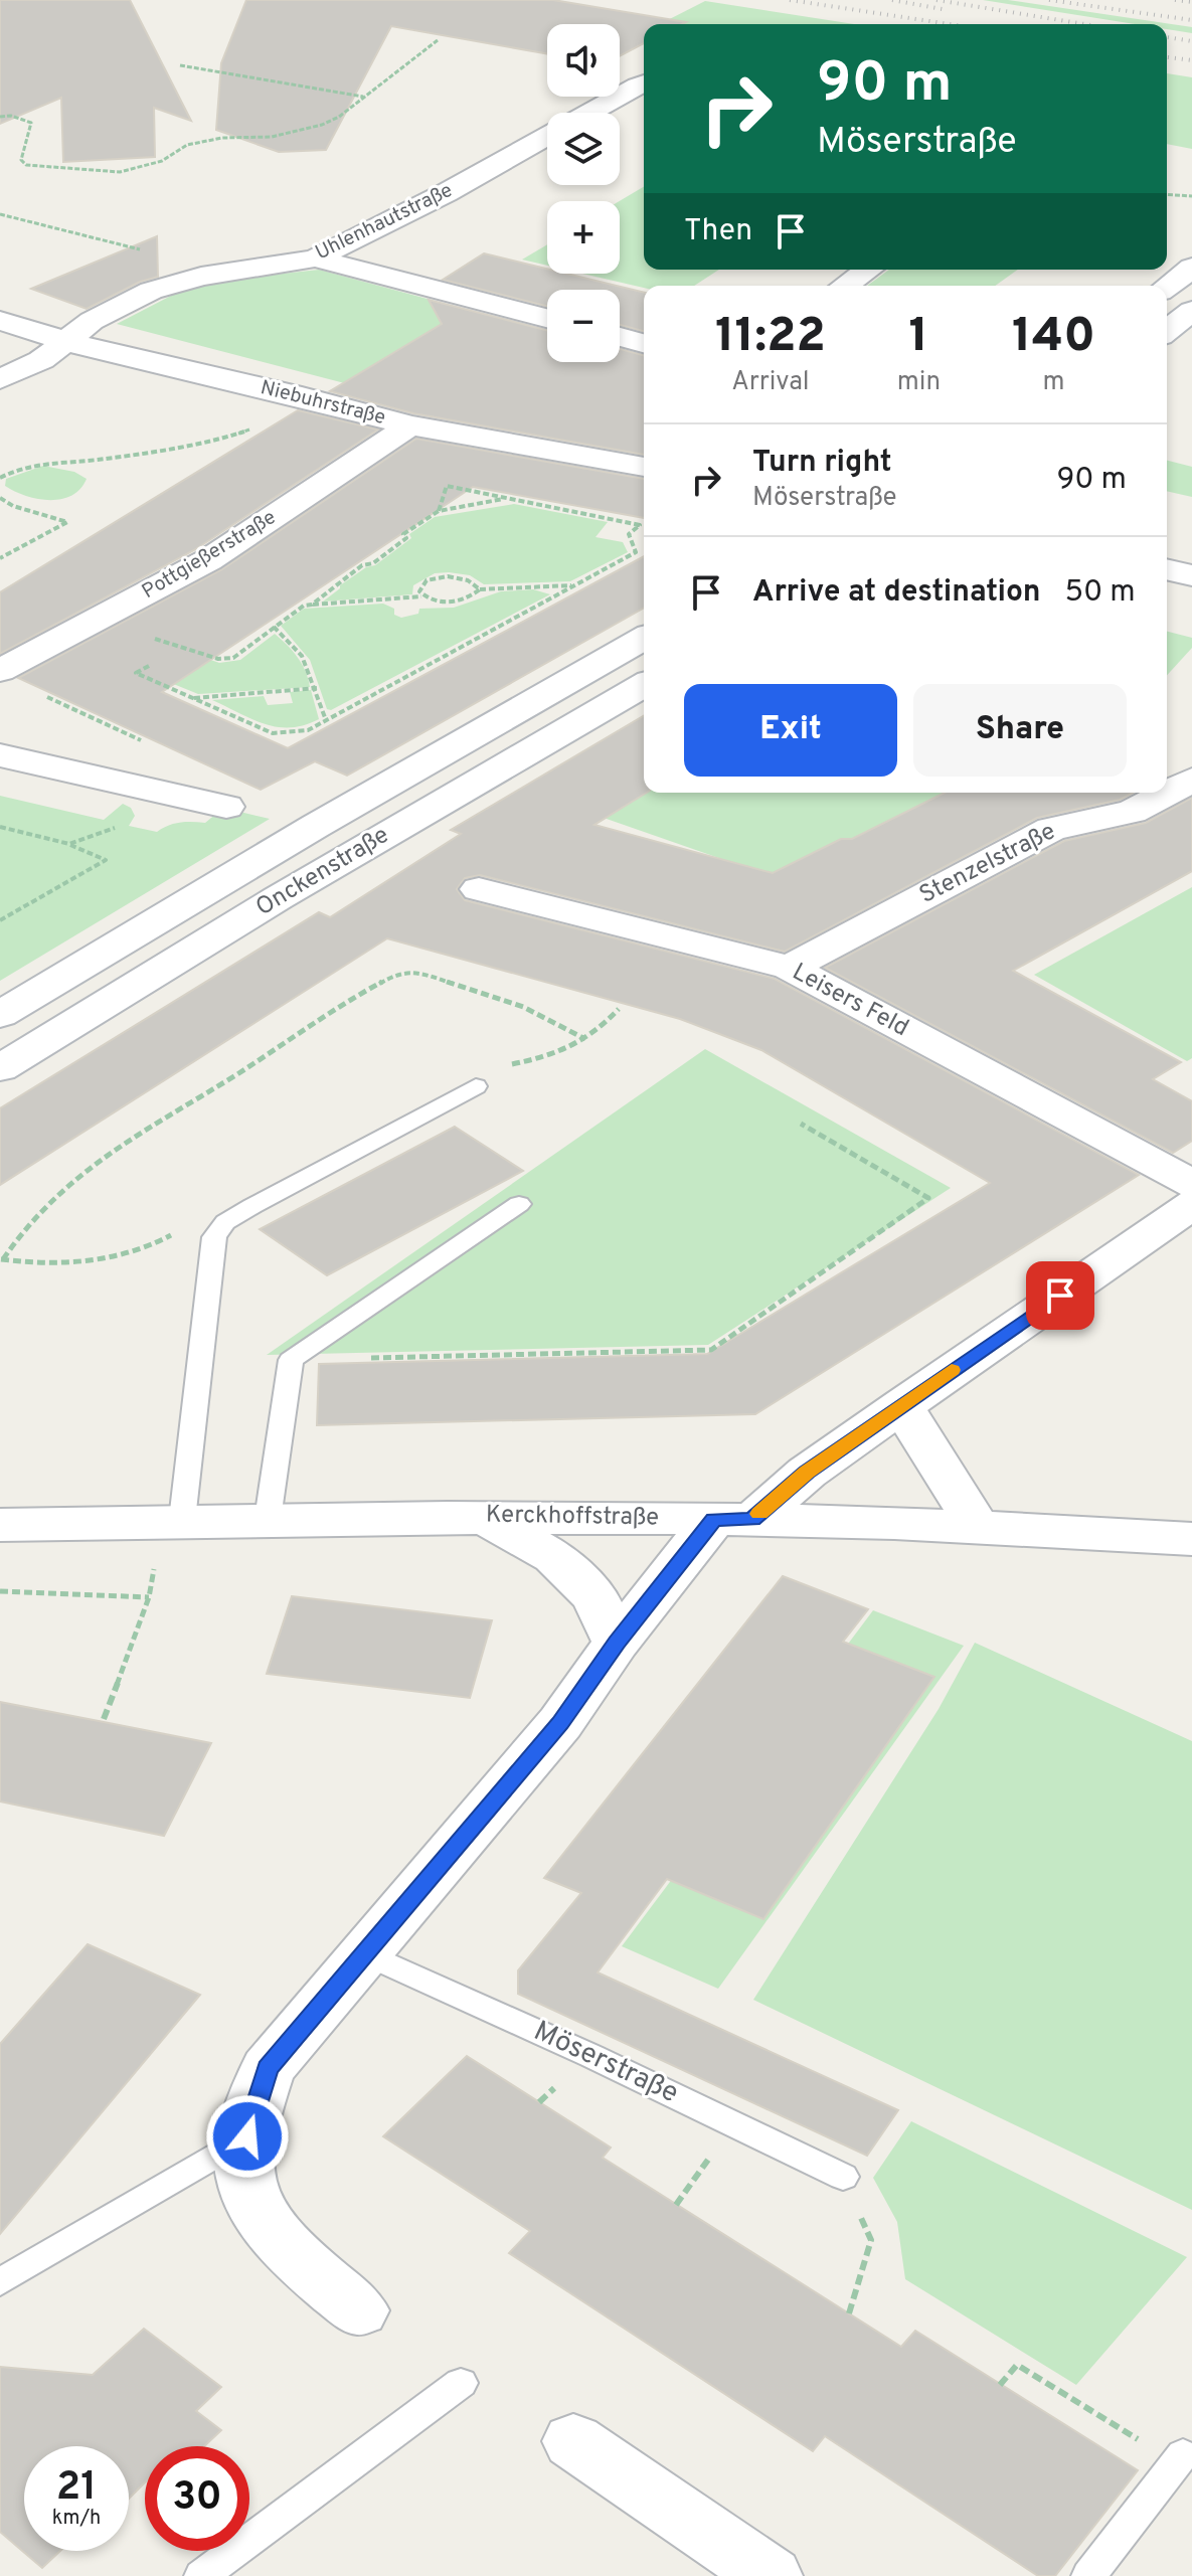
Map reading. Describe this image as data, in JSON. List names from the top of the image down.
{
  "streets": {
    "street": [
      "Uhlenhautstraße",
      "Niebuhrstraße",
      "Pottgießerstraße",
      "Stenzelstraße",
      "Onckenstraße",
      "Leisers Feld",
      "Kerckhoffstraße"
    ],
    "lane": ["Möserstraße"]
  },
  "crossings": [
    ["Uhlenhautstraße", "Niebuhrstraße"],
    ["Niebuhrstraße", "Pottgießerstraße"],
    ["Stenzelstraße", "Leisers Feld"]
  ],
  "page": {
    "map_buttons": ["+", "−"],
    "turn": ["90 m", "Möserstraße"],
    "then": "Then",
    "eta": [
      "11:22",
      "Arrival",
      "1",
      "min",
      "140",
      "m"
    ],
    "list": [
      {
        "name": "Turn right",
        "note": "Möserstraße",
        "value": "90 m"
      },
      {
        "name": "Arrive at destination",
        "value": "50 m"
      }
    ],
    "buttons": ["Exit", "Share"],
    "speed": "21 km/h",
    "limit": "30"
  }
}
